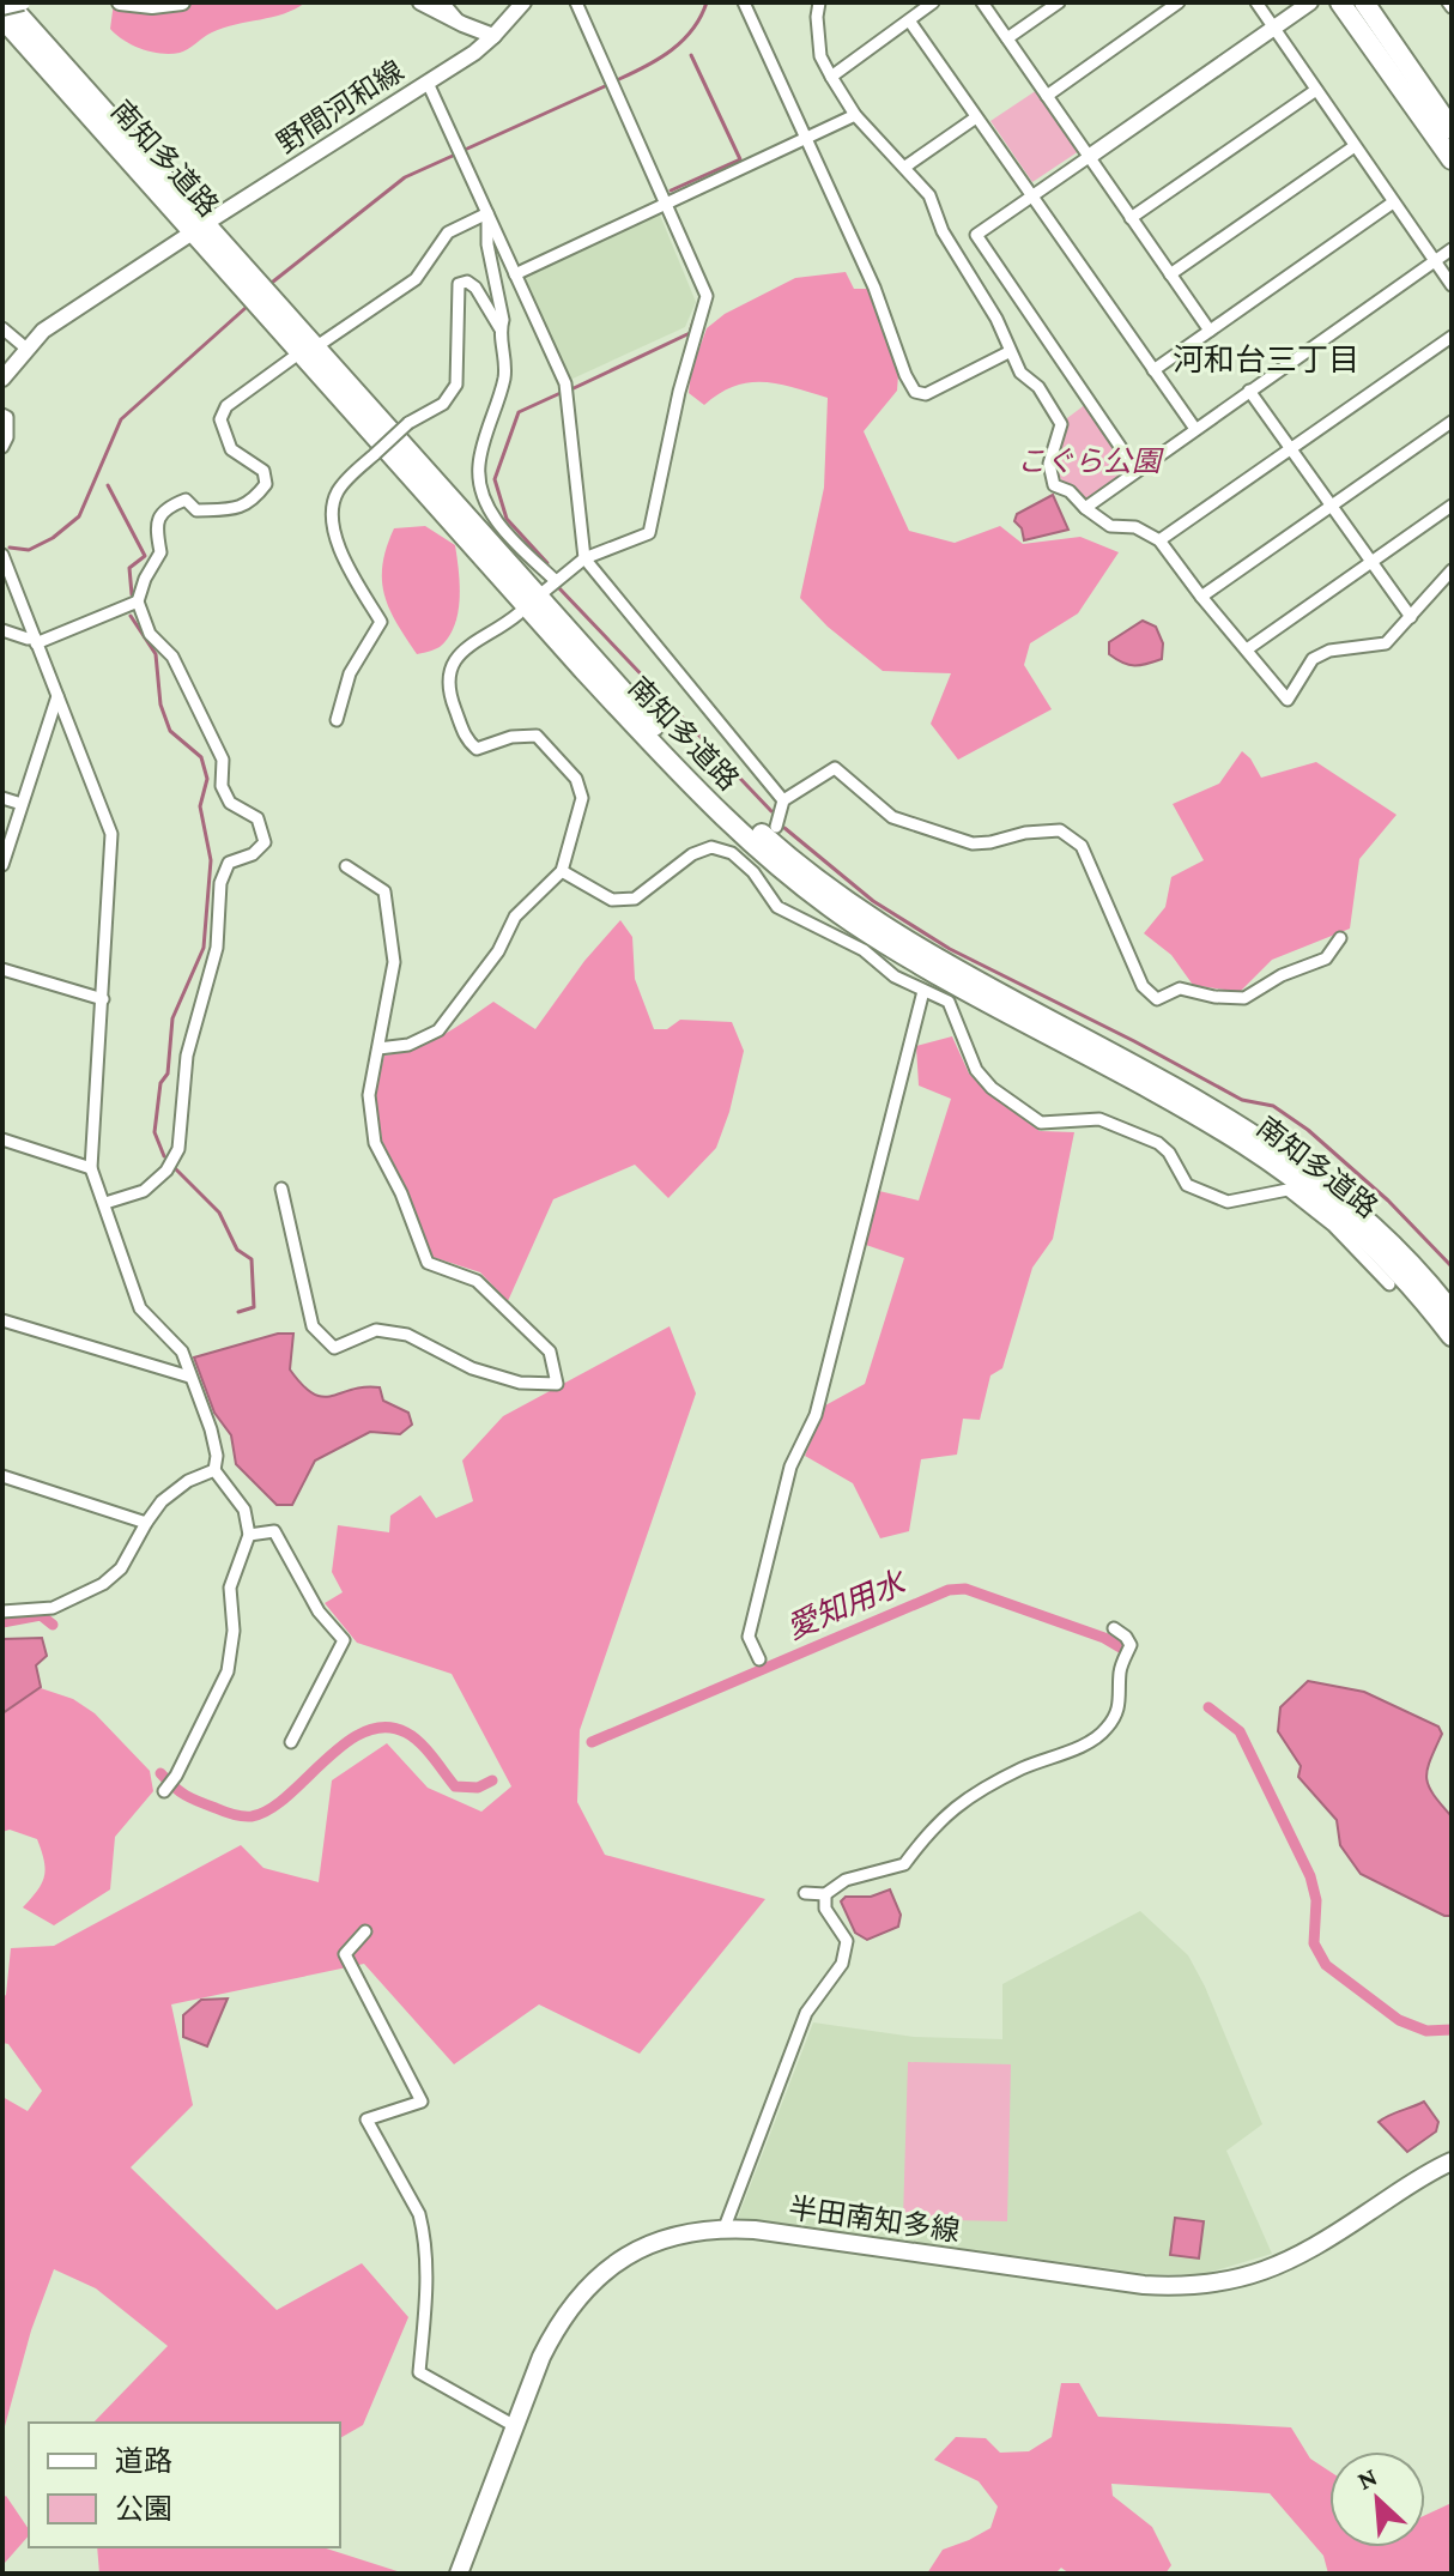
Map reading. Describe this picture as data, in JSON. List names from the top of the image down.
{
  "streets": {
    "highway": ["南知多道路"],
    "main road": ["野間河和線", "半田南知多線"]
  },
  "districts": ["河和台三丁目"],
  "water": ["愛知用水"],
  "parks": ["こぐら公園"],
  "legend": ["道路", "公園"],
  "north": "top left"
}
